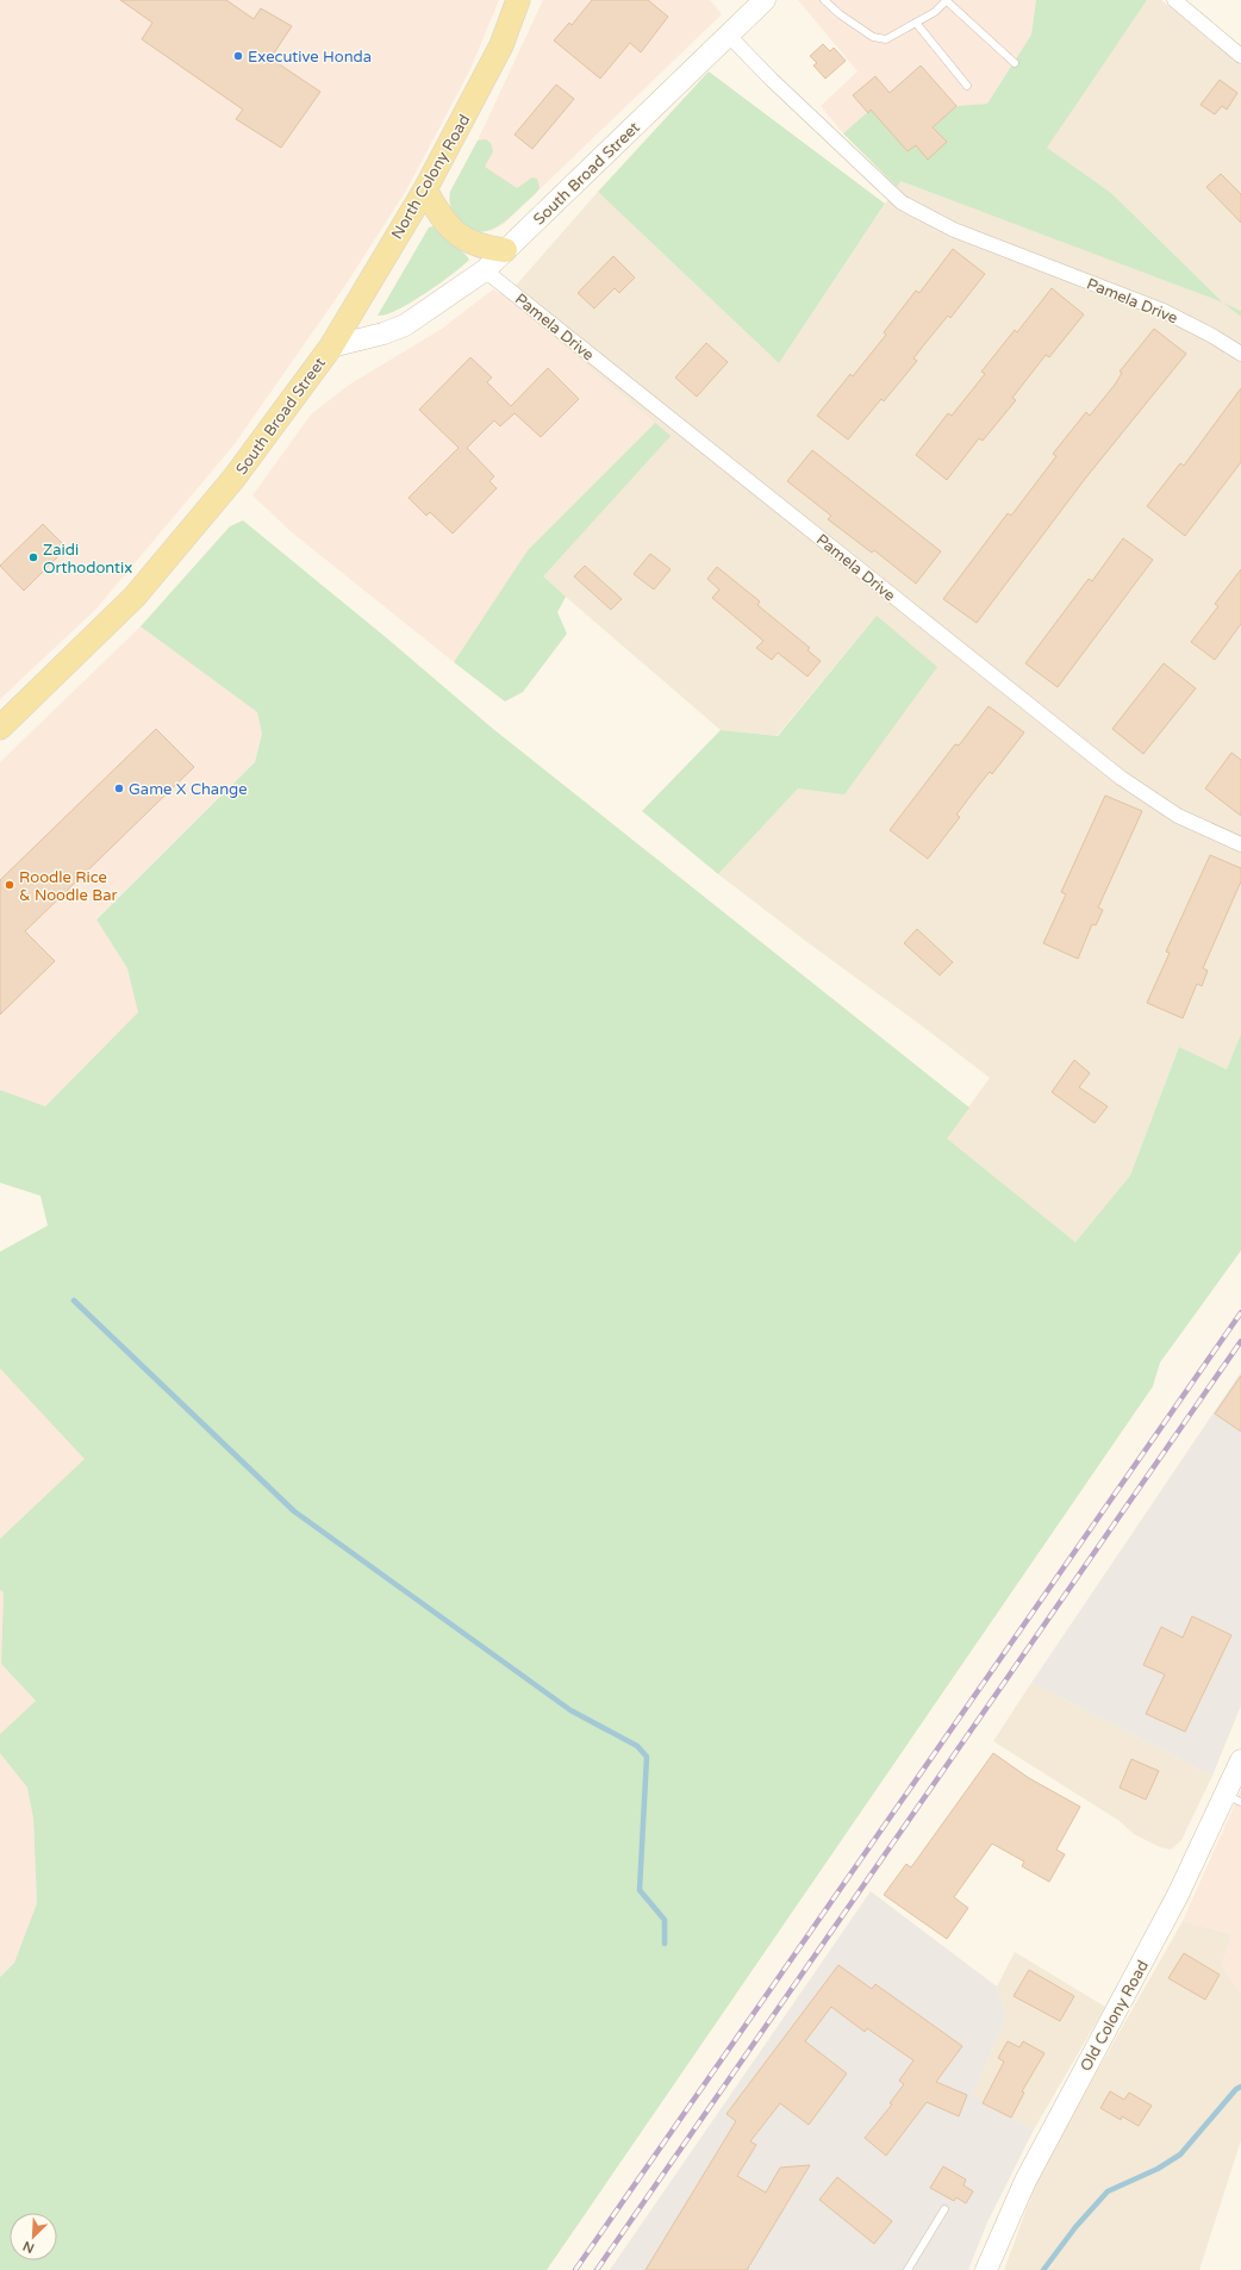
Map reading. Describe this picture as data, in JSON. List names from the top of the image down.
{
  "streets": {
    "main road": ["South Broad Street", "North Colony Road", "Old Colony Road"],
    "street": ["Pamela Drive"]
  },
  "crossings": [
    ["South Broad Street", "North Colony Road"],
    ["South Broad Street", "Pamela Drive"]
  ],
  "places": [
    "Executive Honda",
    "Zaidi Orthodontix",
    "Game X Change",
    "Roodle Rice & Noodle Bar"
  ],
  "north": "bottom left"
}
